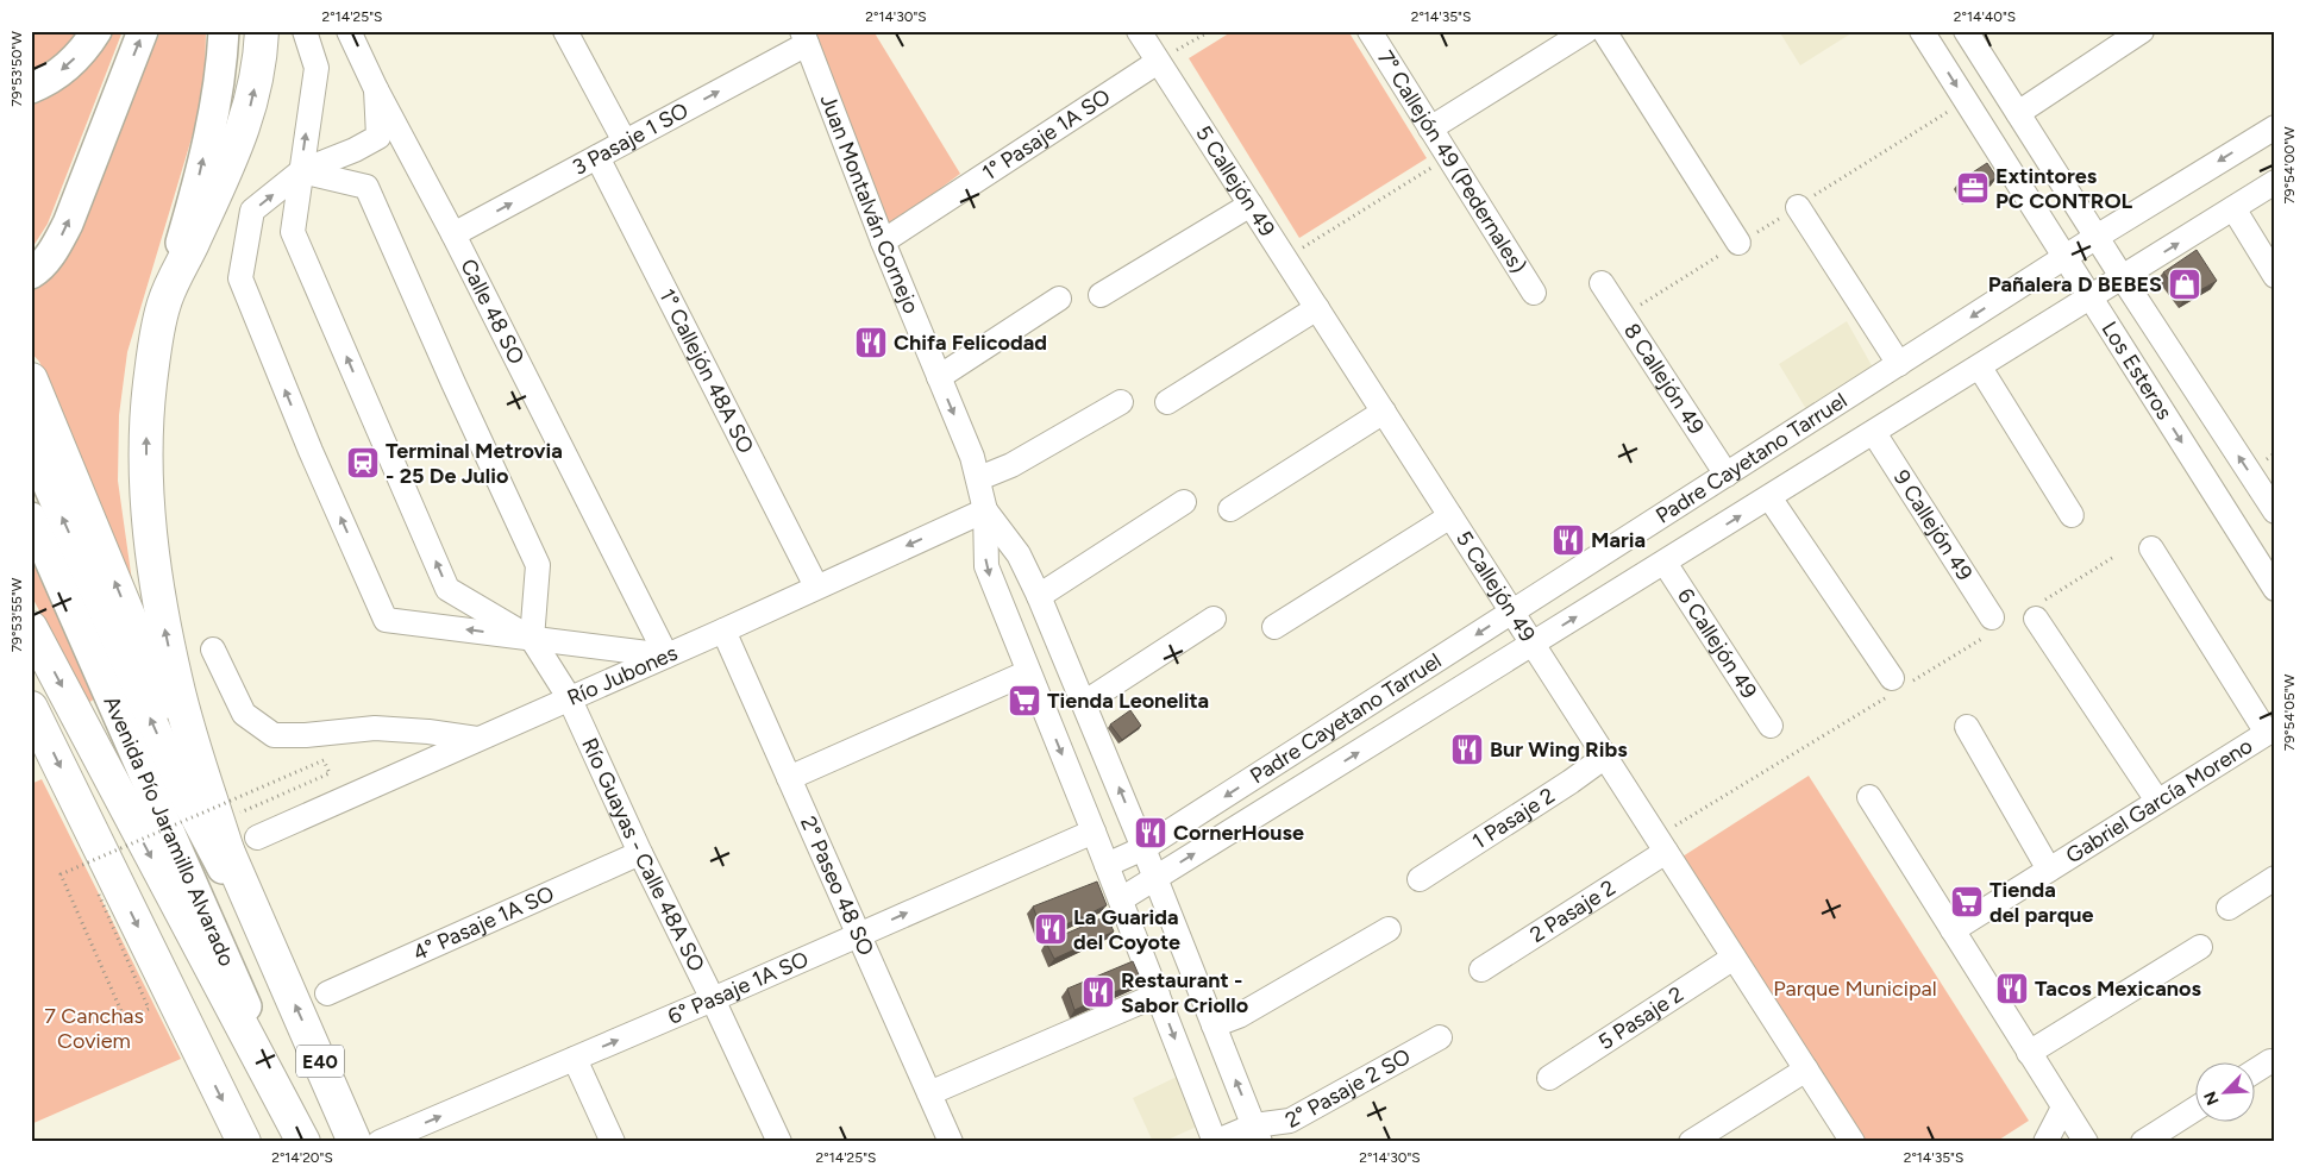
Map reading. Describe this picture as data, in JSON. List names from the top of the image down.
{
  "streets": {
    "highway": ["E40"],
    "main road": ["Avenida Pío Jaramillo Alvarado"],
    "street": [
      "1° Pasaje 1A SO",
      "3 Pasaje 1 SO",
      "7° Callejón 49 (Pedernales)",
      "5 Callejón 49",
      "Juan Montalván Cornejo",
      "Calle 48 SO",
      "Los Esteros",
      "1° Callejón 48A SO",
      "8 Callejón 49",
      "Padre Cayetano Tarruel",
      "9 Callejón 49",
      "6 Callejón 49",
      "Río Jubones",
      "Gabriel García Moreno",
      "1 Pasaje 2",
      "Río Guayas - Calle 48A SO",
      "2° Paseo 48 SO",
      "2 Pasaje 2",
      "4° Pasaje 1A SO",
      "6° Pasaje 1A SO",
      "5 Pasaje 2",
      "2° Pasaje 2 SO"
    ]
  },
  "crossings": [
    ["1° Pasaje 1A SO", "5 Callejón 49"],
    ["1° Pasaje 1A SO", "Juan Montalván Cornejo"],
    ["3 Pasaje 1 SO", "Juan Montalván Cornejo"],
    ["3 Pasaje 1 SO", "Calle 48 SO"],
    ["3 Pasaje 1 SO", "1° Callejón 48A SO"],
    ["5 Callejón 49", "Padre Cayetano Tarruel"],
    ["5 Callejón 49", "1 Pasaje 2"],
    ["5 Callejón 49", "2 Pasaje 2"],
    ["5 Callejón 49", "5 Pasaje 2"],
    ["Juan Montalván Cornejo", "Padre Cayetano Tarruel"],
    ["Juan Montalván Cornejo", "Río Jubones"],
    ["Juan Montalván Cornejo", "6° Pasaje 1A SO"],
    ["Juan Montalván Cornejo", "2° Pasaje 2 SO"],
    ["Calle 48 SO", "Río Jubones"],
    ["Los Esteros", "Padre Cayetano Tarruel"],
    ["1° Callejón 48A SO", "Río Jubones"],
    ["8 Callejón 49", "Padre Cayetano Tarruel"],
    ["Padre Cayetano Tarruel", "9 Callejón 49"],
    ["Padre Cayetano Tarruel", "6 Callejón 49"],
    ["Río Jubones", "Río Guayas - Calle 48A SO"],
    ["Río Jubones", "2° Paseo 48 SO"],
    ["Avenida Pío Jaramillo Alvarado", "E40"],
    ["Río Guayas - Calle 48A SO", "4° Pasaje 1A SO"],
    ["Río Guayas - Calle 48A SO", "6° Pasaje 1A SO"],
    ["2° Paseo 48 SO", "6° Pasaje 1A SO"]
  ],
  "one_way": ["3 Pasaje 1 SO"],
  "parks": ["Parque Municipal", "7 Canchas Coviem"],
  "places": {
    "office": ["Extintores PC CONTROL"],
    "shop": ["Pañalera D BEBES"],
    "restaurant": [
      "Chifa Felicodad",
      "Maria",
      "Bur Wing Ribs",
      "CornerHouse",
      "La Guarida del Coyote",
      "Tacos Mexicanos",
      "Restaurant - Sabor Criollo"
    ],
    "station": ["Terminal Metrovia - 25 De Julio"],
    "supermarket": ["Tienda Leonelita", "Tienda del parque"]
  },
  "north": "bottom left",
  "coordinates": [
    "2°14'25\"S",
    "2°14'30\"S",
    "2°14'35\"S",
    "2°14'40\"S",
    "79°53'50\"W",
    "79°54'00\"W",
    "79°53'55\"W",
    "79°54'05\"W",
    "2°14'20\"S"
  ]
}
